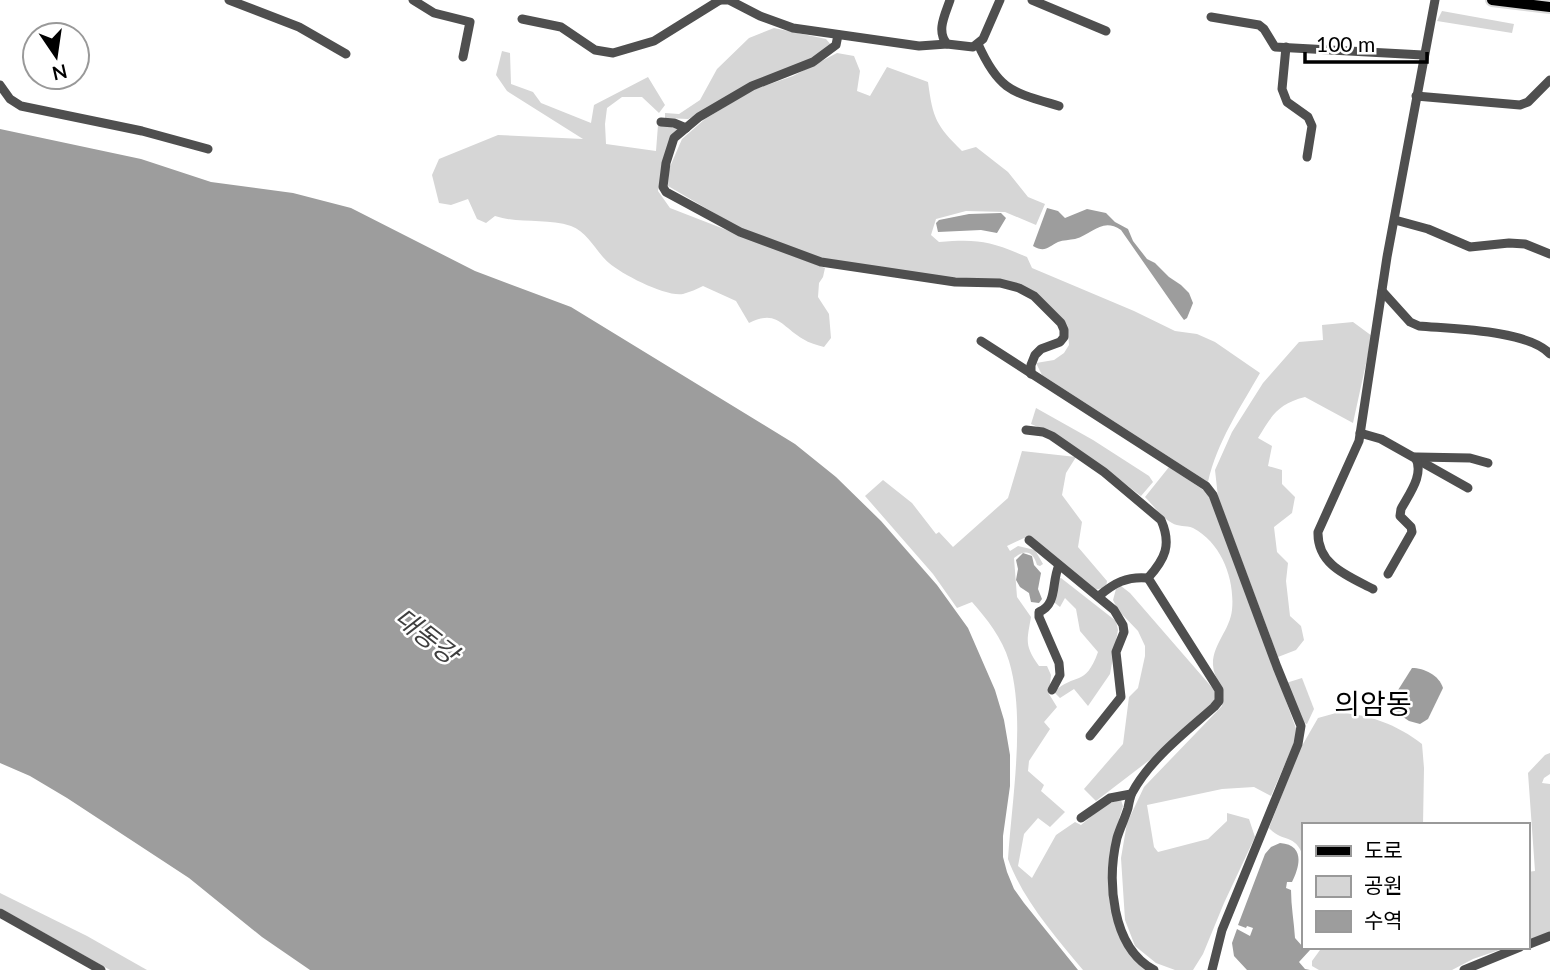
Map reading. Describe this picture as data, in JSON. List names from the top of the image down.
{
  "districts": ["의암동"],
  "water": ["대동강"],
  "legend": ["도로", "공원", "수역"],
  "scale_bar": "100 m",
  "north": "bottom"
}
